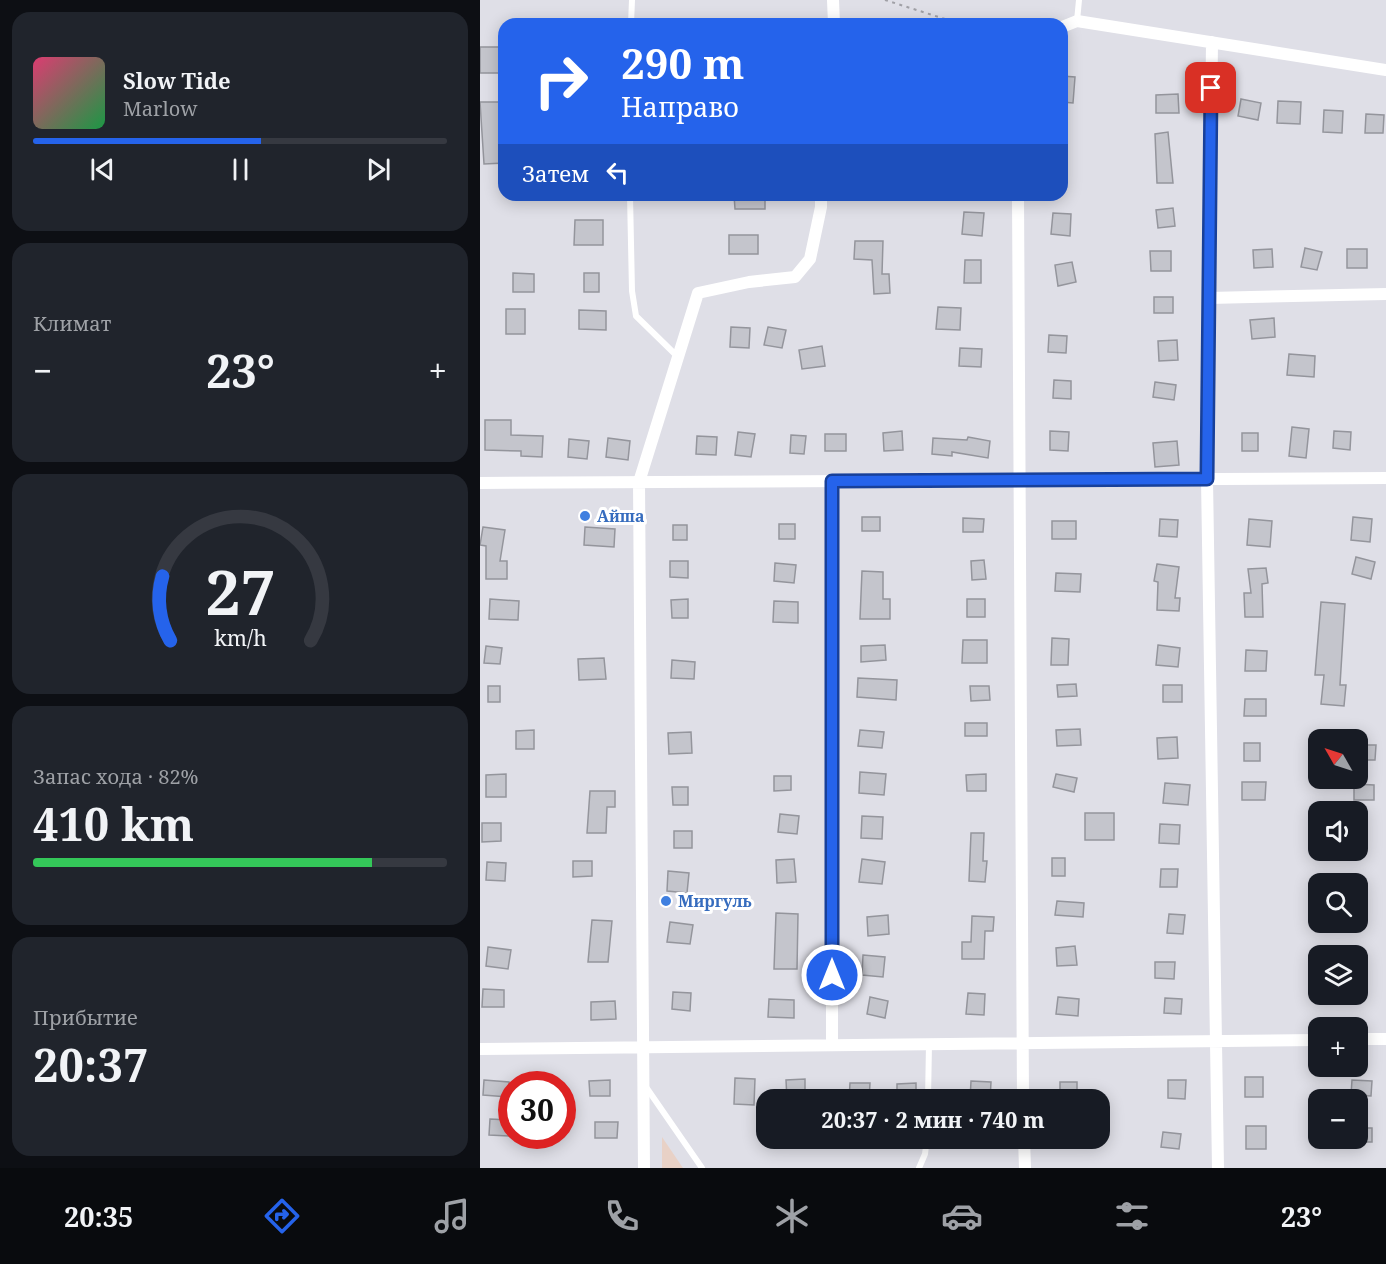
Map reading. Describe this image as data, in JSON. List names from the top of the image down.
{
  "places": ["Айша", "Миргуль"],
  "north": "top left",
  "page": {
    "turn": ["290 m", "Направо"],
    "song": ["Slow Tide", "Marlow"],
    "then": "Затем",
    "tile": [
      "Климат",
      ["Запас хода · 82%", "410 km"],
      ["Прибытие", "20:37"]
    ],
    "heat": ["−", "23°", "+"],
    "map_buttons": ["+", "−"],
    "limit": "30",
    "trip": "20:37 · 2 мин · 740 m",
    "tabs": ["20:35", "23°"],
    "gauge": ["27", "km/h"]
  }
}
